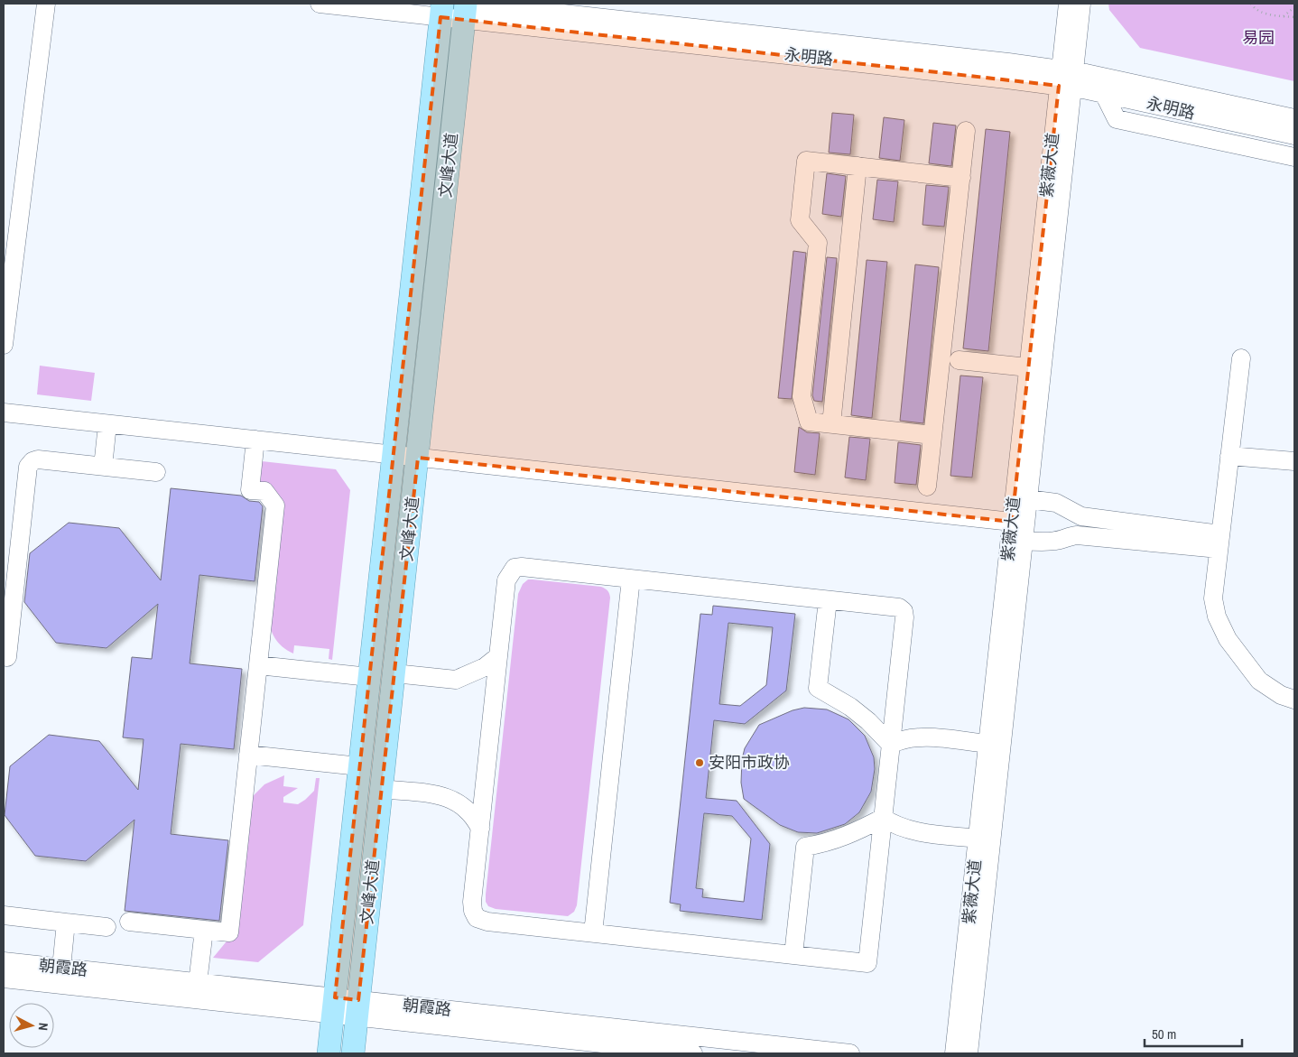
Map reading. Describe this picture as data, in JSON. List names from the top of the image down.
{
  "streets": {
    "main road": ["文峰大道"],
    "street": ["永明路", "紫薇大道", "朝霞路"]
  },
  "crossings": [
    ["永明路", "文峰大道"],
    ["永明路", "紫薇大道"],
    ["文峰大道", "朝霞路"]
  ],
  "parks": ["易园"],
  "places": ["安阳市政协"],
  "scale_bar": "50 m",
  "north": "right"
}
